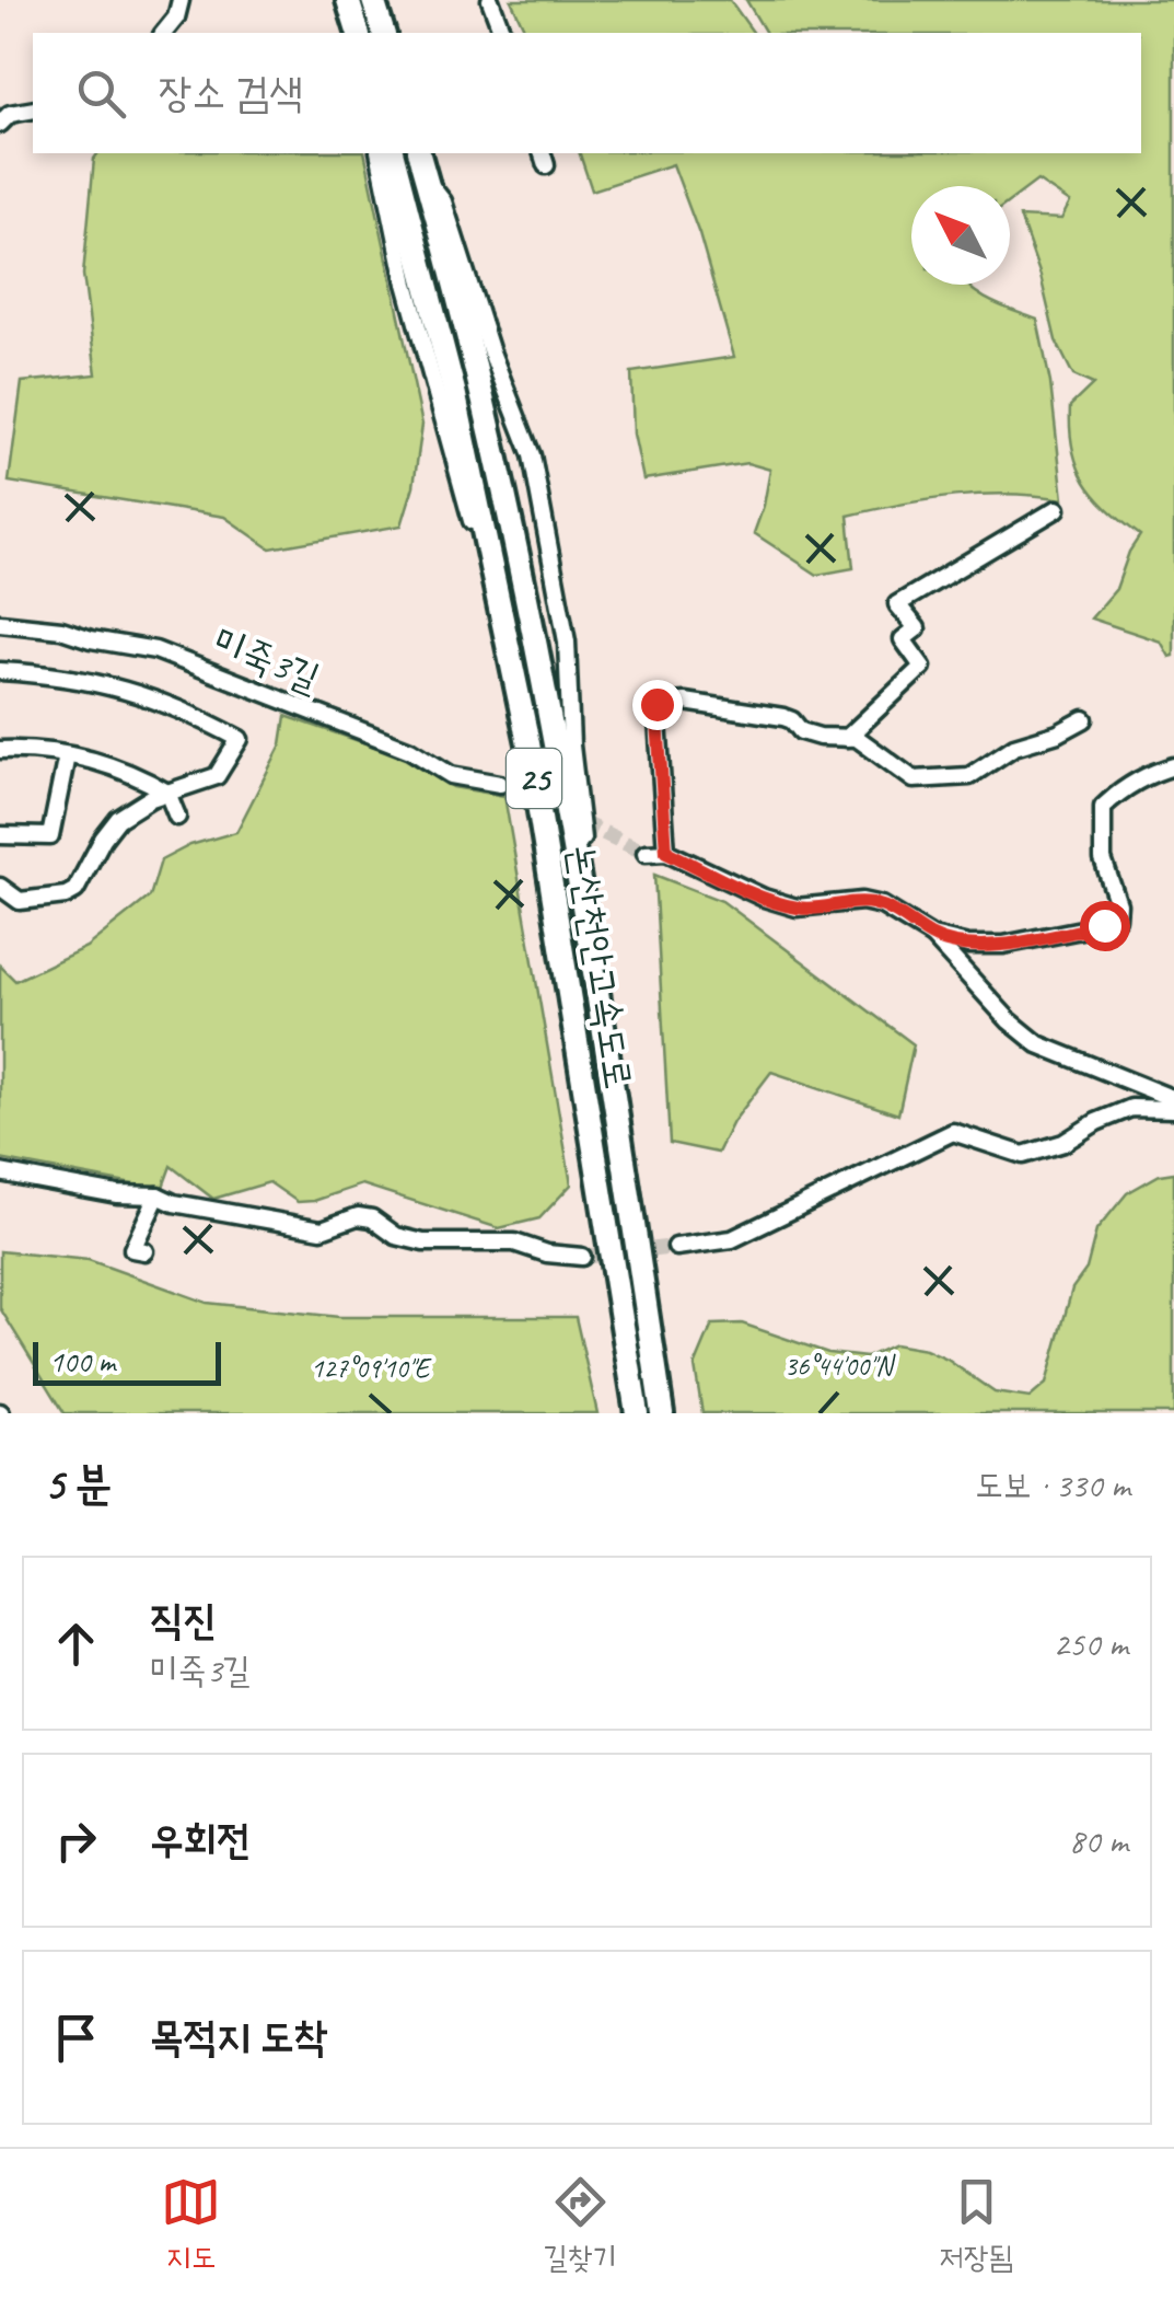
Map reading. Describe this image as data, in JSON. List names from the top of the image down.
{
  "streets": {
    "highway": ["25", "논산천안고속도로"],
    "street": ["미죽3길"]
  },
  "scale_bar": "100 m",
  "north": "top left",
  "page": {
    "search": "장소 검색",
    "scale": "100 m",
    "heading": ["5 분", "도보 · 330 m"],
    "list": [
      ["직진", "미죽3길", "250 m"],
      ["우회전", "80 m"],
      "목적지 도착"
    ],
    "nav": ["지도", "길찾기", "저장됨"]
  },
  "coordinates": ["36°44'00\"N", "127°09'10\"E"]
}
